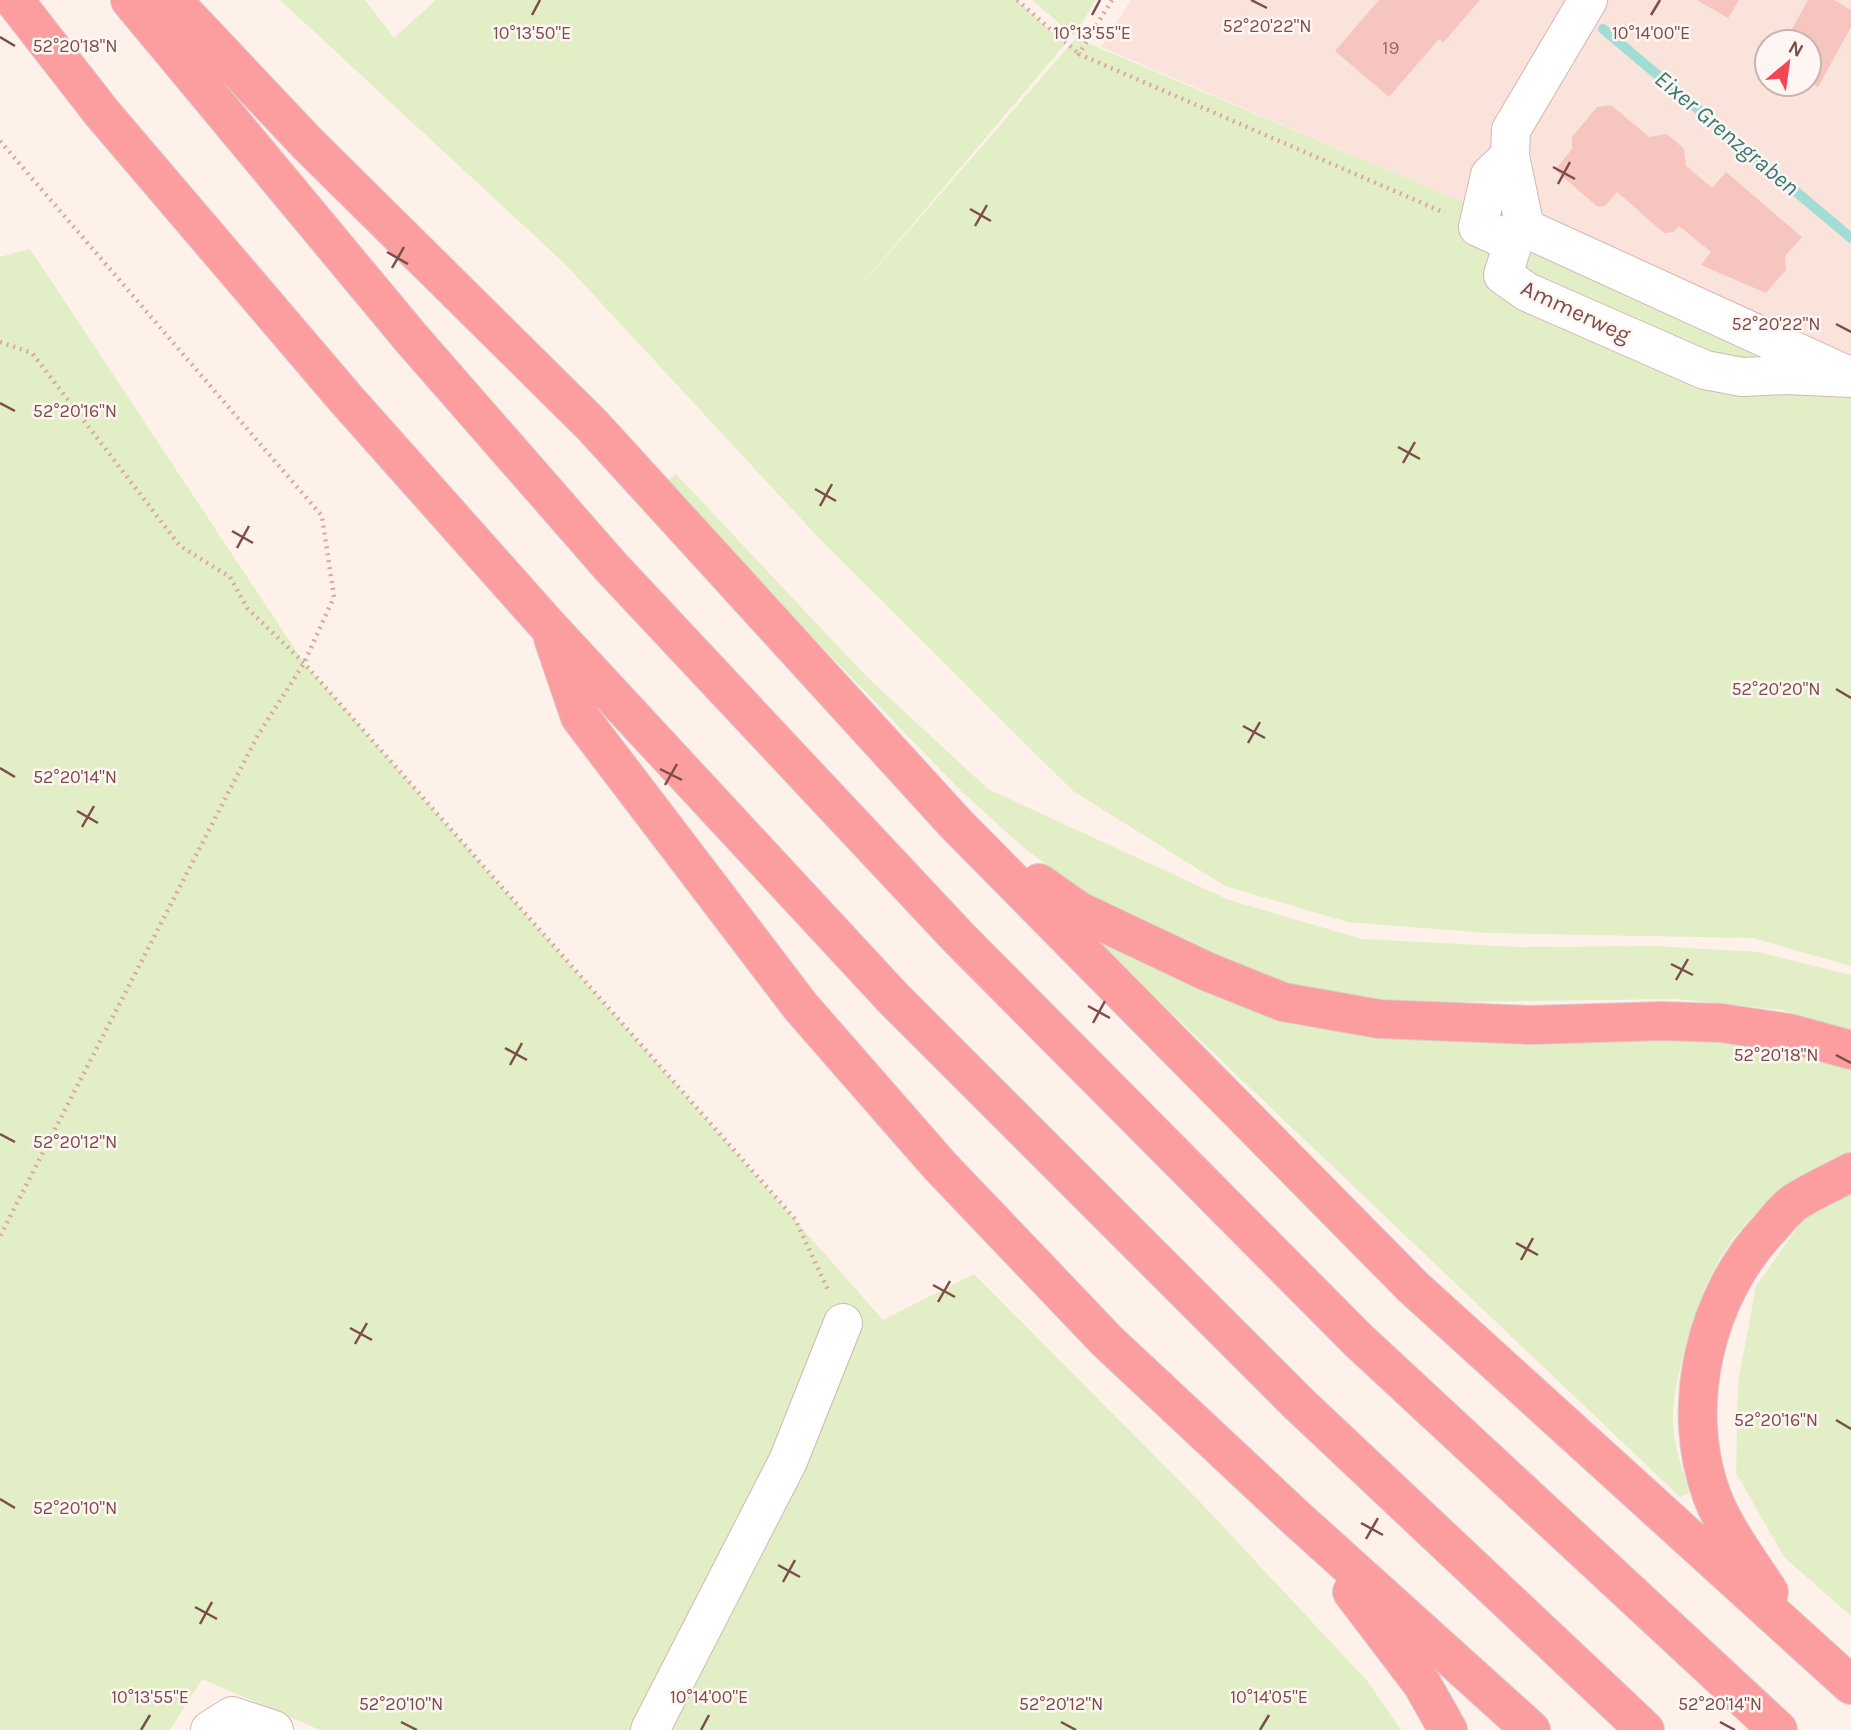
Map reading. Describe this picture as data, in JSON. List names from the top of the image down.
{
  "streets": {
    "street": ["Ammerweg"]
  },
  "water": ["Eixer Grenzgraben"],
  "house_numbers": ["19"],
  "north": "top right",
  "coordinates": [
    "52°20'22\"N",
    "10°13'50\"E",
    "10°13'55\"E",
    "10°14'00\"E",
    "52°20'18\"N",
    "52°20'16\"N",
    "52°20'20\"N",
    "52°20'14\"N",
    "52°20'12\"N",
    "52°20'10\"N",
    "10°14'05\"E"
  ]
}
